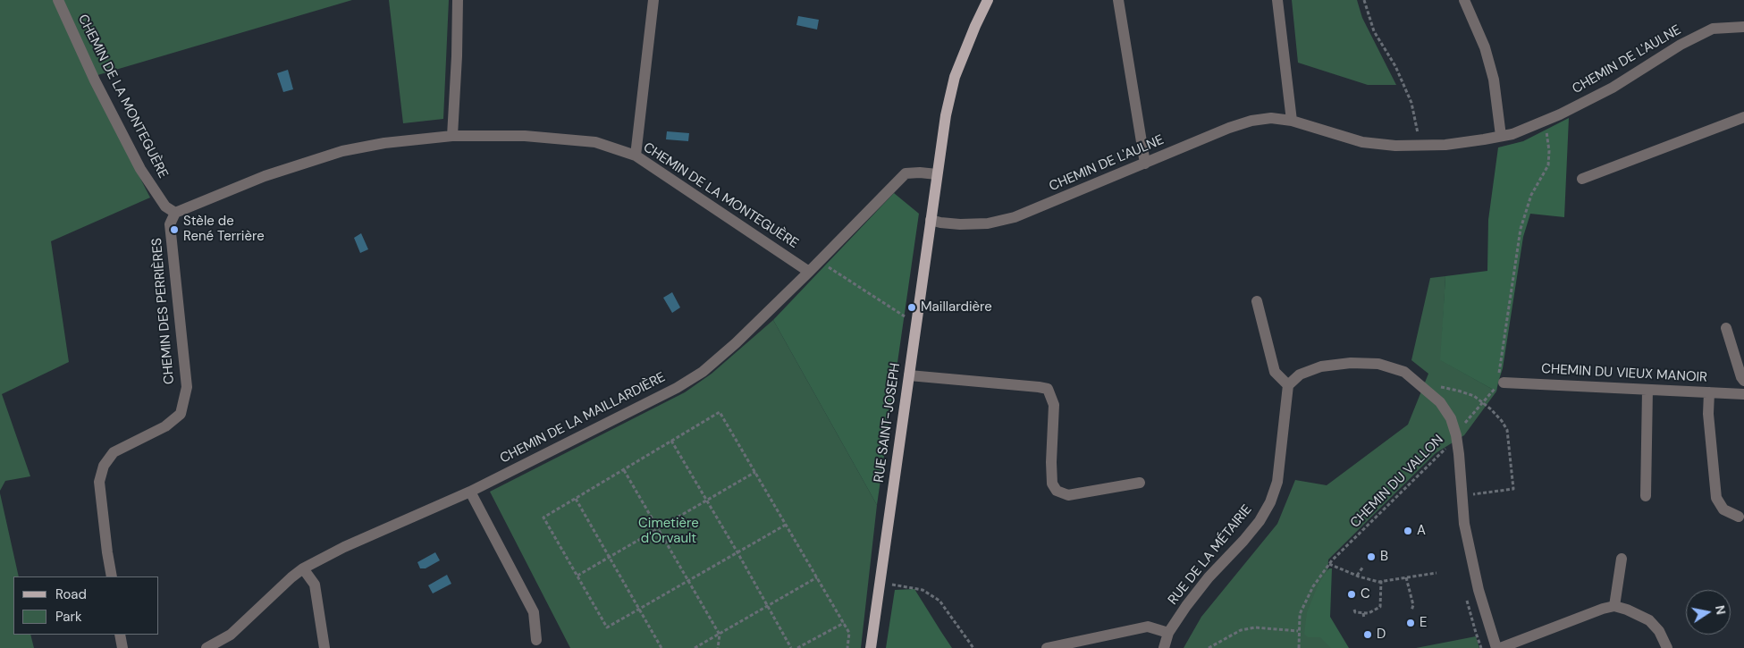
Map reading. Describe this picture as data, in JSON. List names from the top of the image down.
{
  "streets": {
    "main road": ["RUE SAINT-JOSEPH"],
    "street": [
      "CHEMIN DE L'AULNE",
      "CHEMIN DE LA MONTEGUÈRE",
      "CHEMIN DES PERRIÈRES",
      "CHEMIN DU VIEUX MANOIR",
      "CHEMIN DE LA MAILLARDIÈRE",
      "RUE DE LA MÉTAIRIE"
    ],
    "path": ["CHEMIN DU VALLON"]
  },
  "crossings": [
    ["CHEMIN DE L'AULNE", "RUE SAINT-JOSEPH"],
    ["CHEMIN DE LA MONTEGUÈRE", "CHEMIN DES PERRIÈRES"],
    ["CHEMIN DE LA MONTEGUÈRE", "CHEMIN DE LA MAILLARDIÈRE"],
    ["CHEMIN DU VIEUX MANOIR", "CHEMIN DU VALLON"],
    ["CHEMIN DE LA MAILLARDIÈRE", "RUE SAINT-JOSEPH"]
  ],
  "parks": ["Cimetière d'Orvault"],
  "places": [
    "Stèle de René Terrière",
    "Maillardière",
    "A",
    "B",
    "C",
    "E",
    "D"
  ],
  "legend": ["Road", "Park"],
  "north": "right"
}
